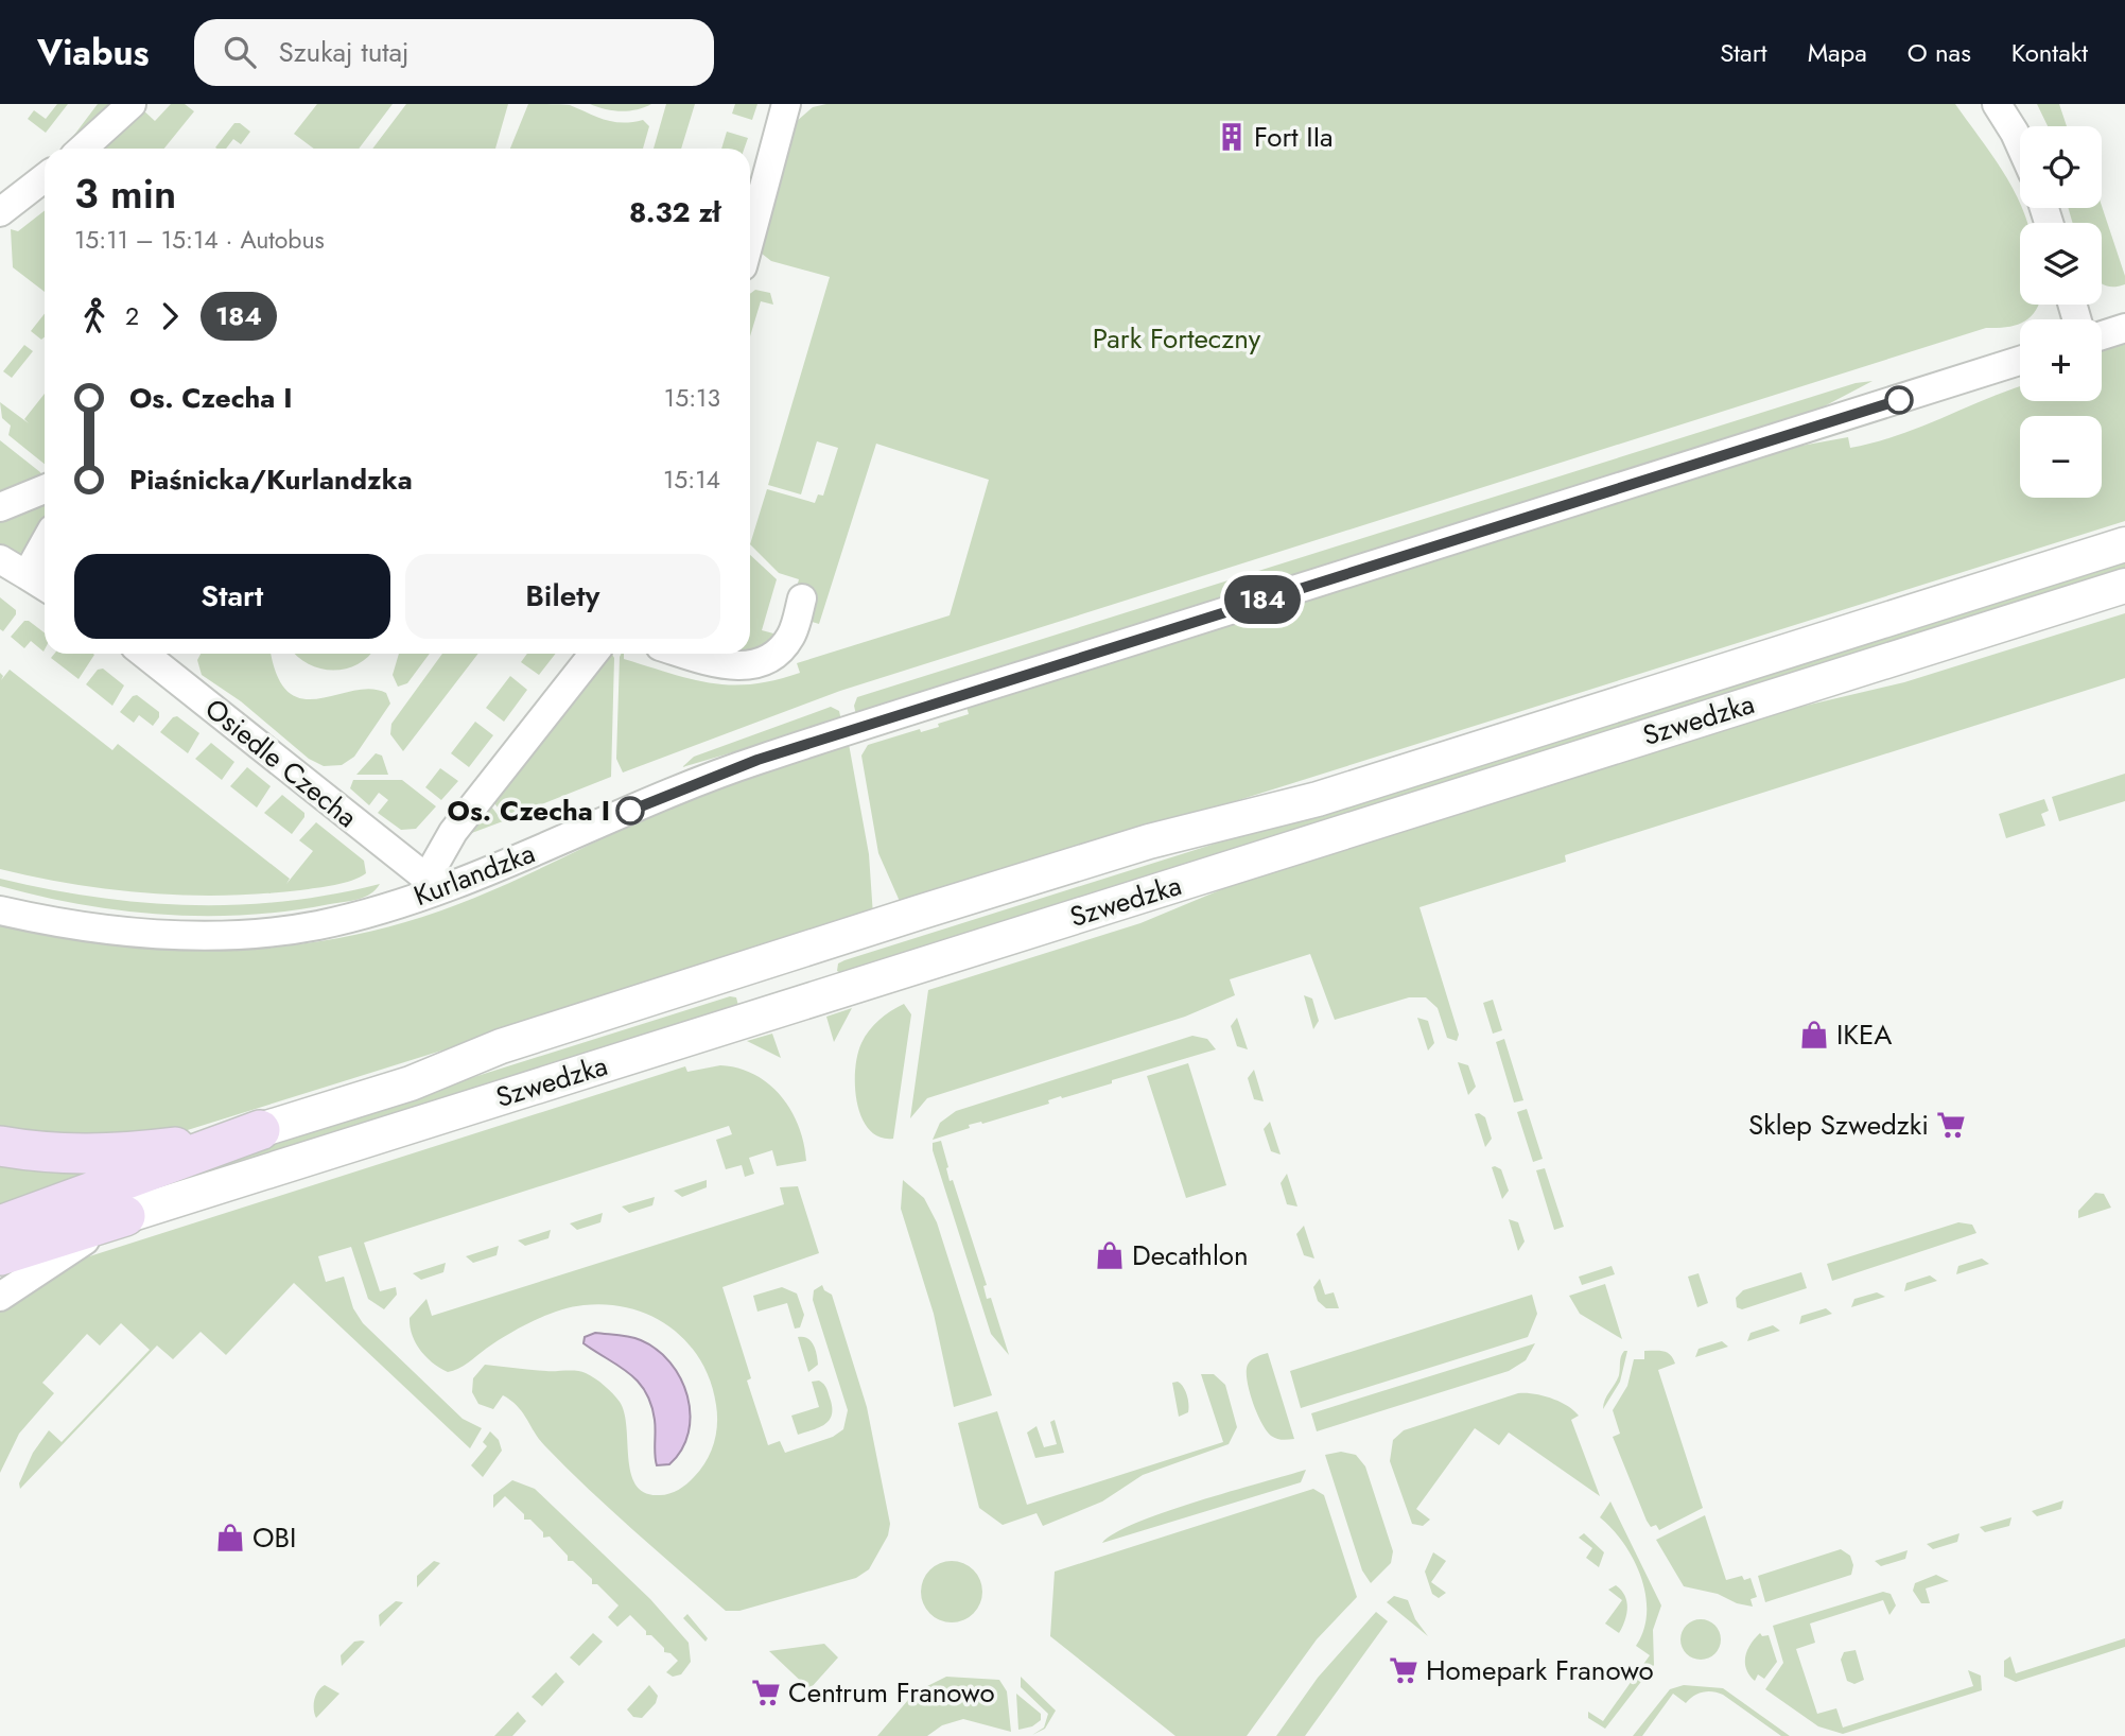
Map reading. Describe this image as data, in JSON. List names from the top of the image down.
{
  "streets": {
    "street": ["Szwedzka", "Osiedle Czecha", "Kurlandzka"]
  },
  "crossings": [
    ["Osiedle Czecha", "Kurlandzka"]
  ],
  "parks": ["Park Forteczny"],
  "places": {
    "building": ["Fort IIa"],
    "other": ["Os. Czecha I"],
    "shop": ["IKEA", "Decathlon", "OBI"],
    "supermarket": ["Sklep Szwedzki", "Homepark Franowo", "Centrum Franowo"]
  },
  "lines": ["bus line 184"],
  "page": {
    "header": "Viabus",
    "search": "Szukaj tutaj",
    "nav": [
      "Start",
      "Mapa",
      "O nas",
      "Kontakt"
    ],
    "on_map": "184",
    "map_buttons": ["+", "−"],
    "heading": ["3 min", "15:11 – 15:14 · Autobus", "8.32 zł"],
    "legs": ["2", "184"],
    "list": [
      {
        "name": "Os. Czecha I",
        "value": "15:13"
      },
      {
        "name": "Piaśnicka/Kurlandzka",
        "value": "15:14"
      }
    ],
    "buttons": ["Start", "Bilety"]
  }
}
